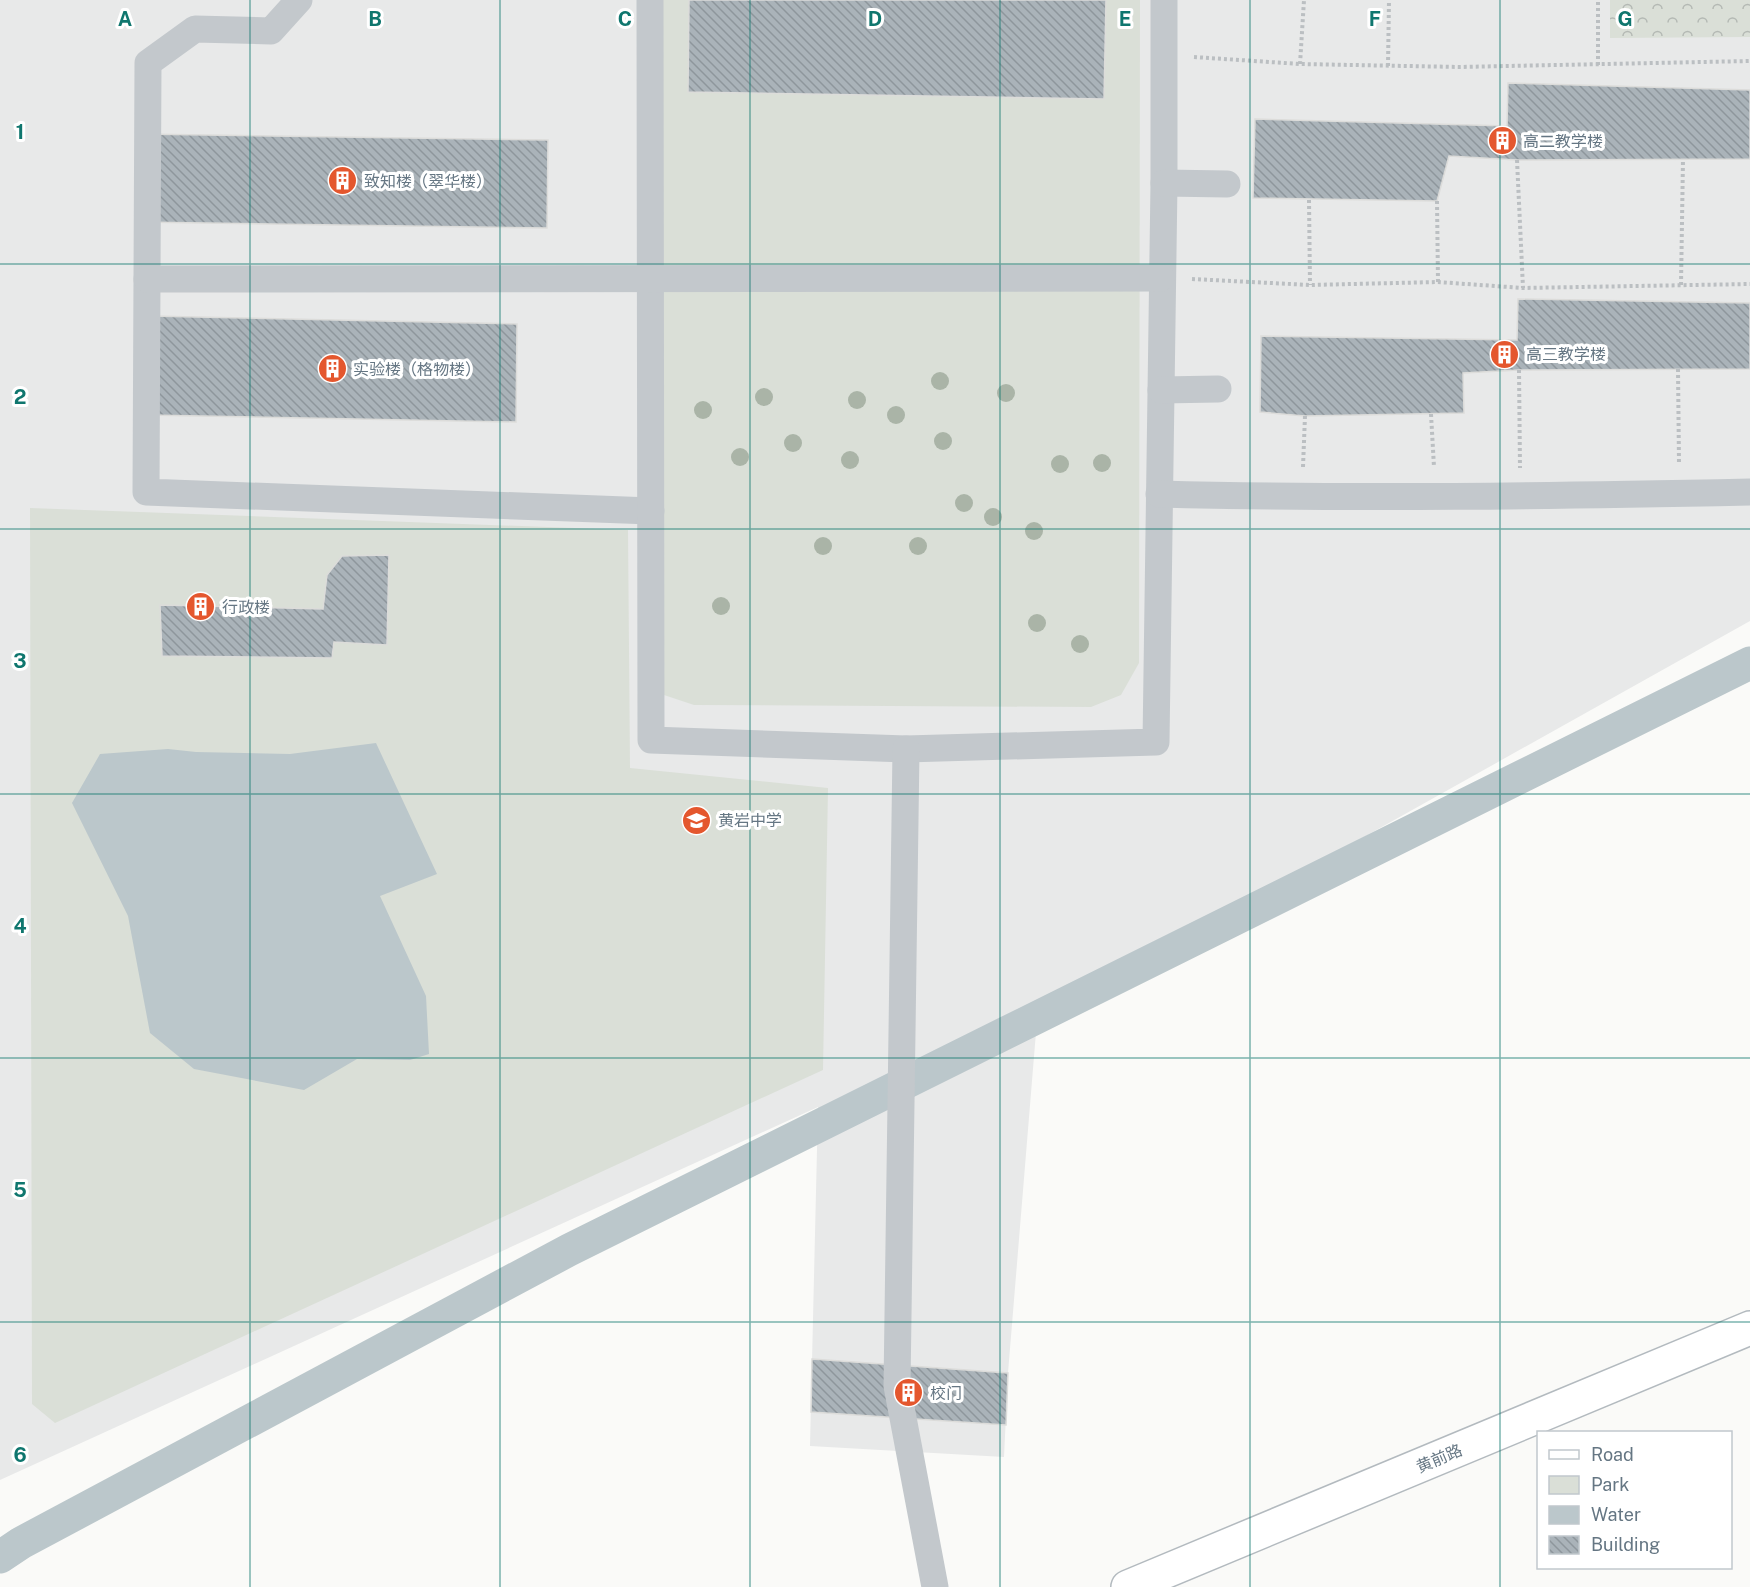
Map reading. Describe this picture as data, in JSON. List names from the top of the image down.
{
  "streets": {
    "main road": ["黄前路"]
  },
  "places": {
    "building": [
      "高二教学楼",
      "致知楼（翠华楼）",
      "高三教学楼",
      "实验楼（格物楼）",
      "行政楼",
      "校门"
    ],
    "school or university": ["黄岩中学"]
  },
  "legend": [
    "Road",
    "Park",
    "Water",
    "Building"
  ],
  "grid": {
    "columns": [
      "A",
      "B",
      "C",
      "D",
      "E",
      "F",
      "G"
    ],
    "rows": [
      "1",
      "2",
      "3",
      "4",
      "5",
      "6"
    ]
  }
}
